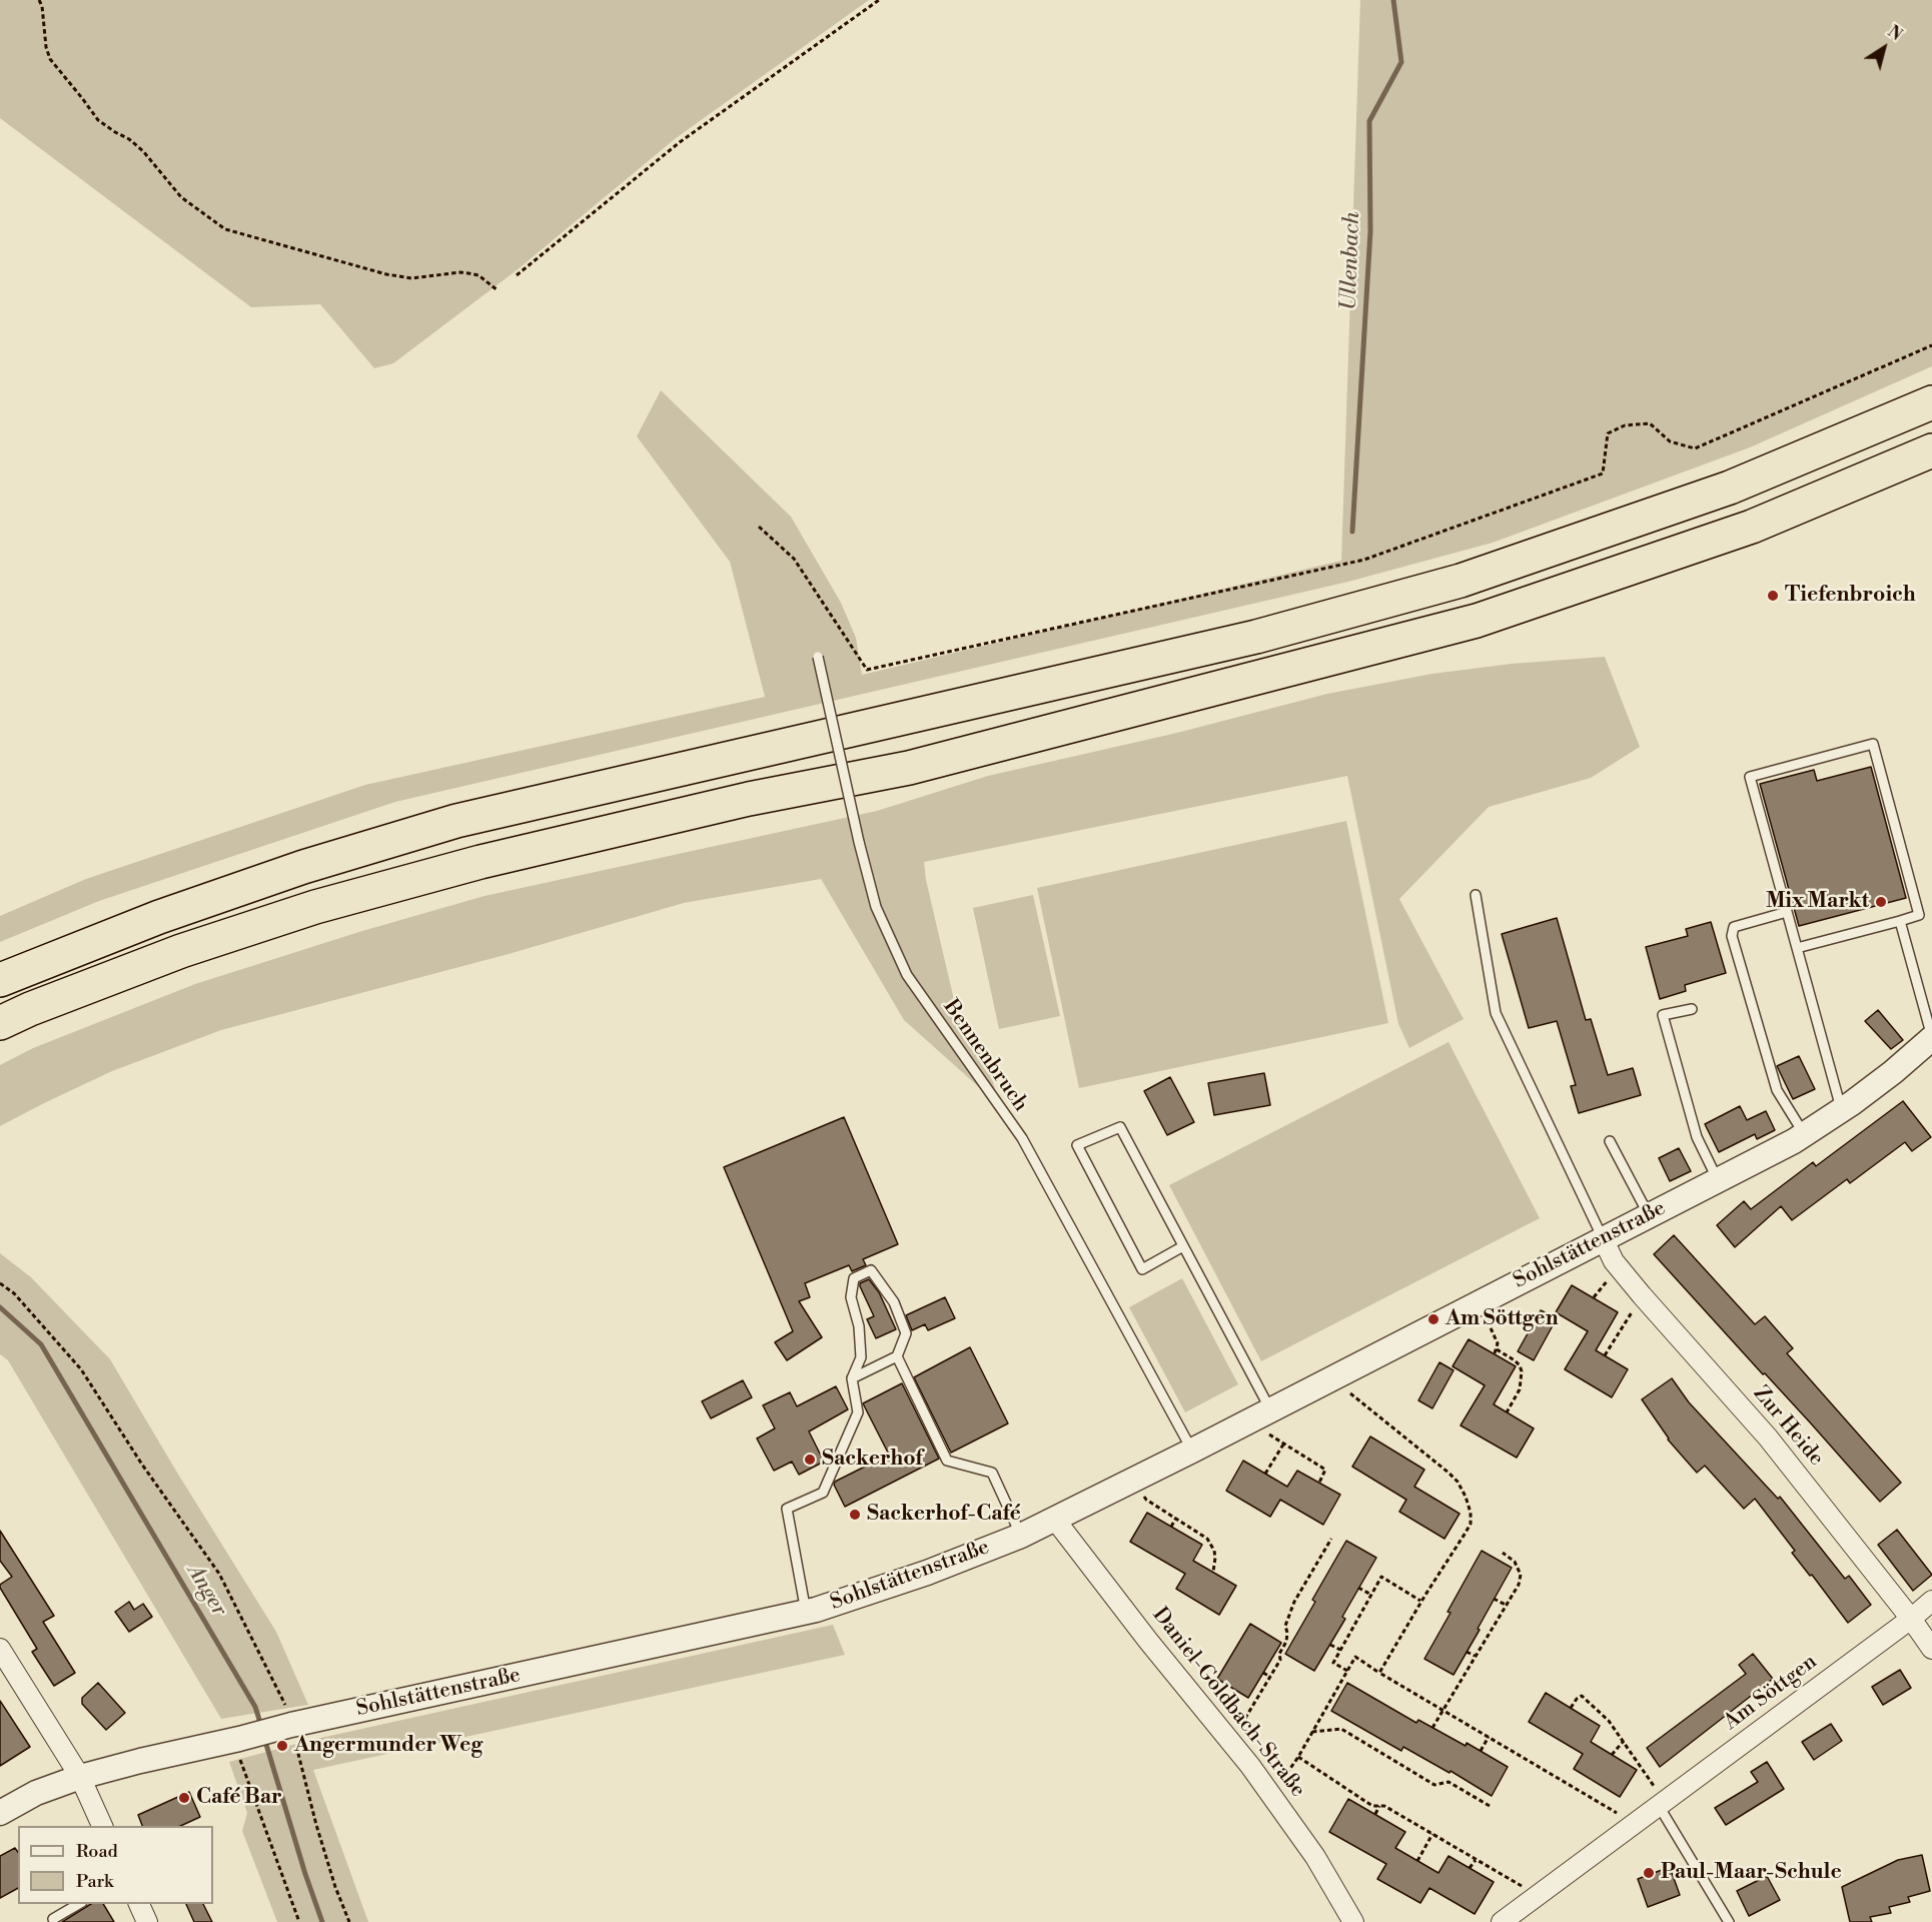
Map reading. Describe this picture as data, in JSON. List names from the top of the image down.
{
  "streets": {
    "street": [
      "Sohlstättenstraße",
      "Zur Heide",
      "Am Söttgen",
      "Daniel-Goldbach-Straße"
    ],
    "lane": ["Bennenbruch"]
  },
  "crossings": [
    ["Bennenbruch", "Sohlstättenstraße"],
    ["Sohlstättenstraße", "Zur Heide"],
    ["Sohlstättenstraße", "Daniel-Goldbach-Straße"],
    ["Zur Heide", "Am Söttgen"]
  ],
  "water": ["Ullenbach", "Anger"],
  "places": [
    "Tiefenbroich",
    "Mix Markt",
    "Am Söttgen",
    "Sackerhof",
    "Sackerhof-Café",
    "Angermunder Weg",
    "Café Bar",
    "Paul-Maar-Schule"
  ],
  "legend": ["Road", "Park"],
  "north": "top right"
}
